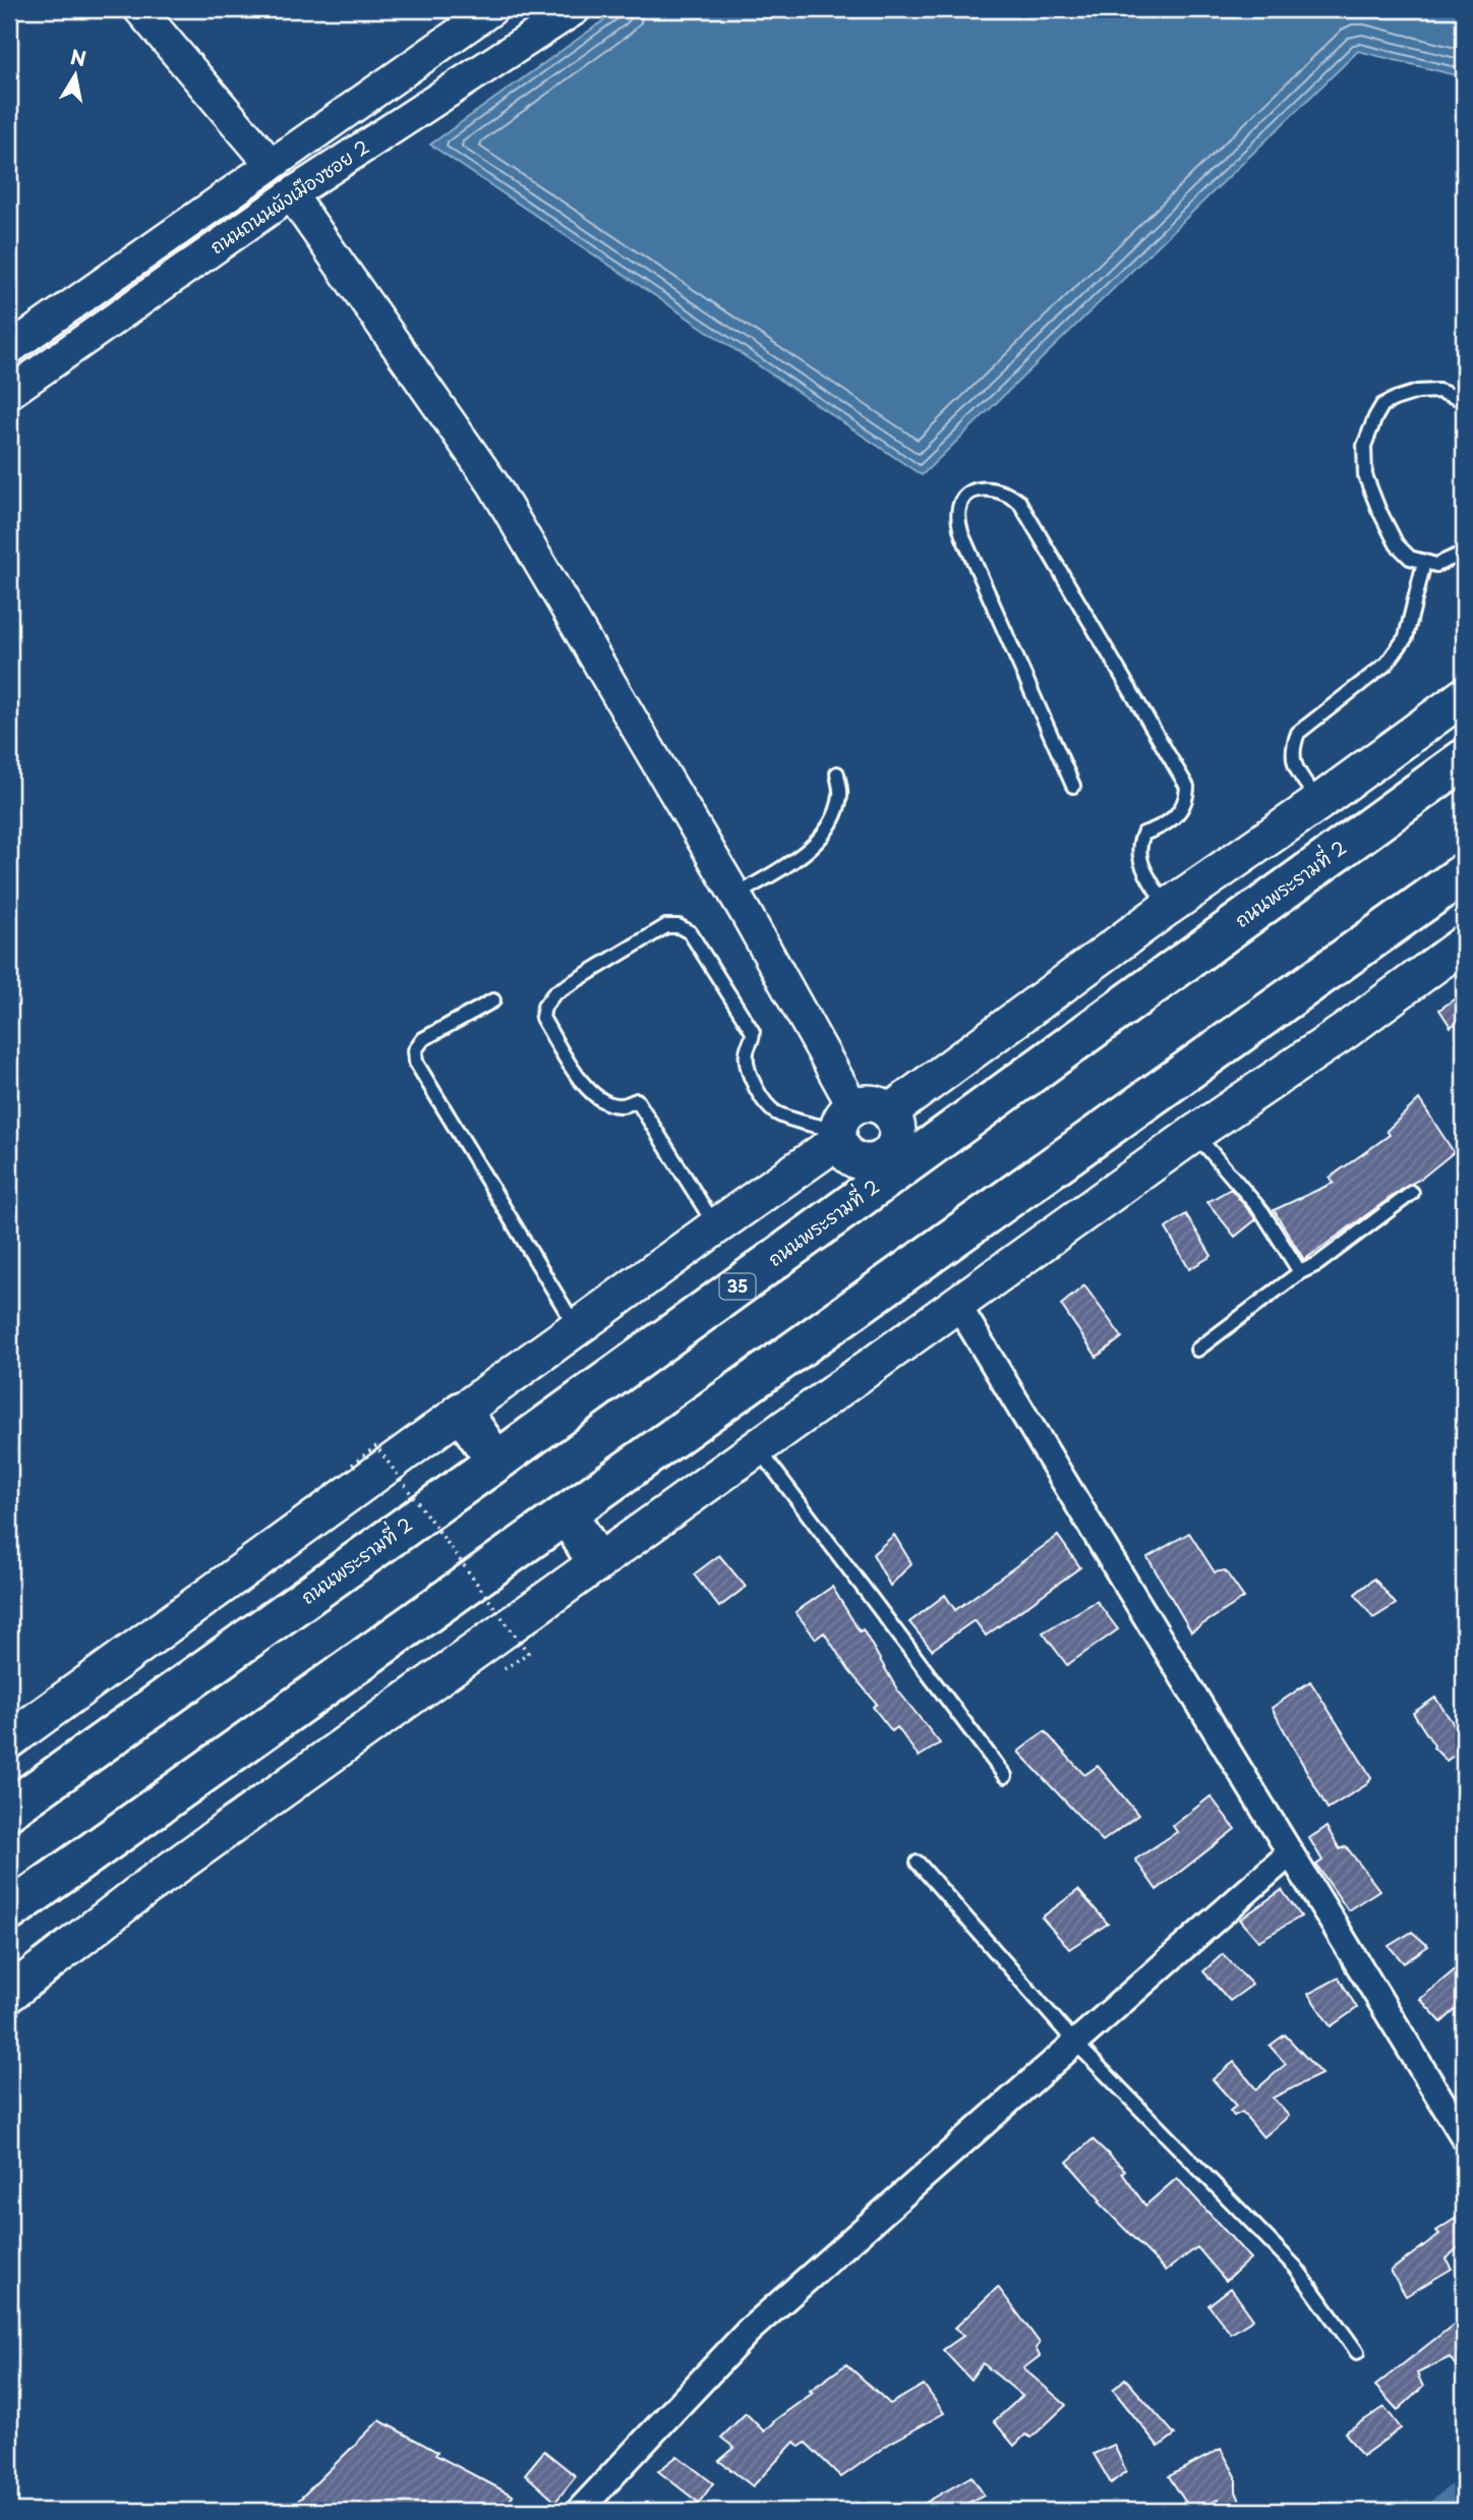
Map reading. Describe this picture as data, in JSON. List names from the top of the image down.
{
  "streets": {
    "highway": ["ถนนพระรามที่ 2", "35"],
    "street": ["ถนนถนนผังเมืองซอย 2"]
  },
  "crossings": [
    ["ถนนพระรามที่ 2", "35"]
  ],
  "north": "top"
}
